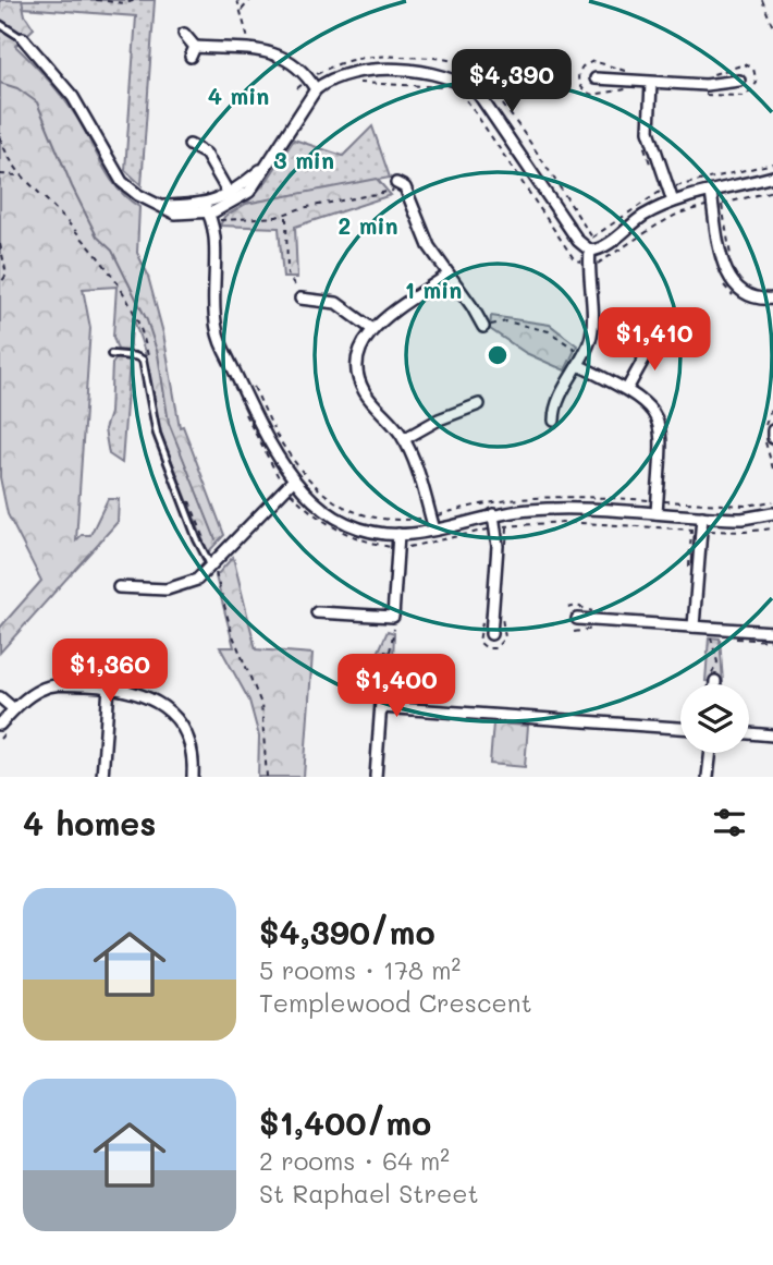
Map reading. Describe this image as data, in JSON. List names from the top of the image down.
{
  "page": {
    "price": [
      "$4,390",
      "$1,410",
      "$1,360",
      "$1,400"
    ],
    "heading": "4 homes",
    "list": [
      {
        "name": "$4,390/mo",
        "note": "5 rooms · 178 m² · Templewood Crescent"
      },
      {
        "name": "$1,400/mo",
        "note": "2 rooms · 64 m² · St Raphael Street"
      }
    ]
  },
  "rings": [
    "4 min",
    "3 min",
    "2 min",
    "1 min"
  ]
}
